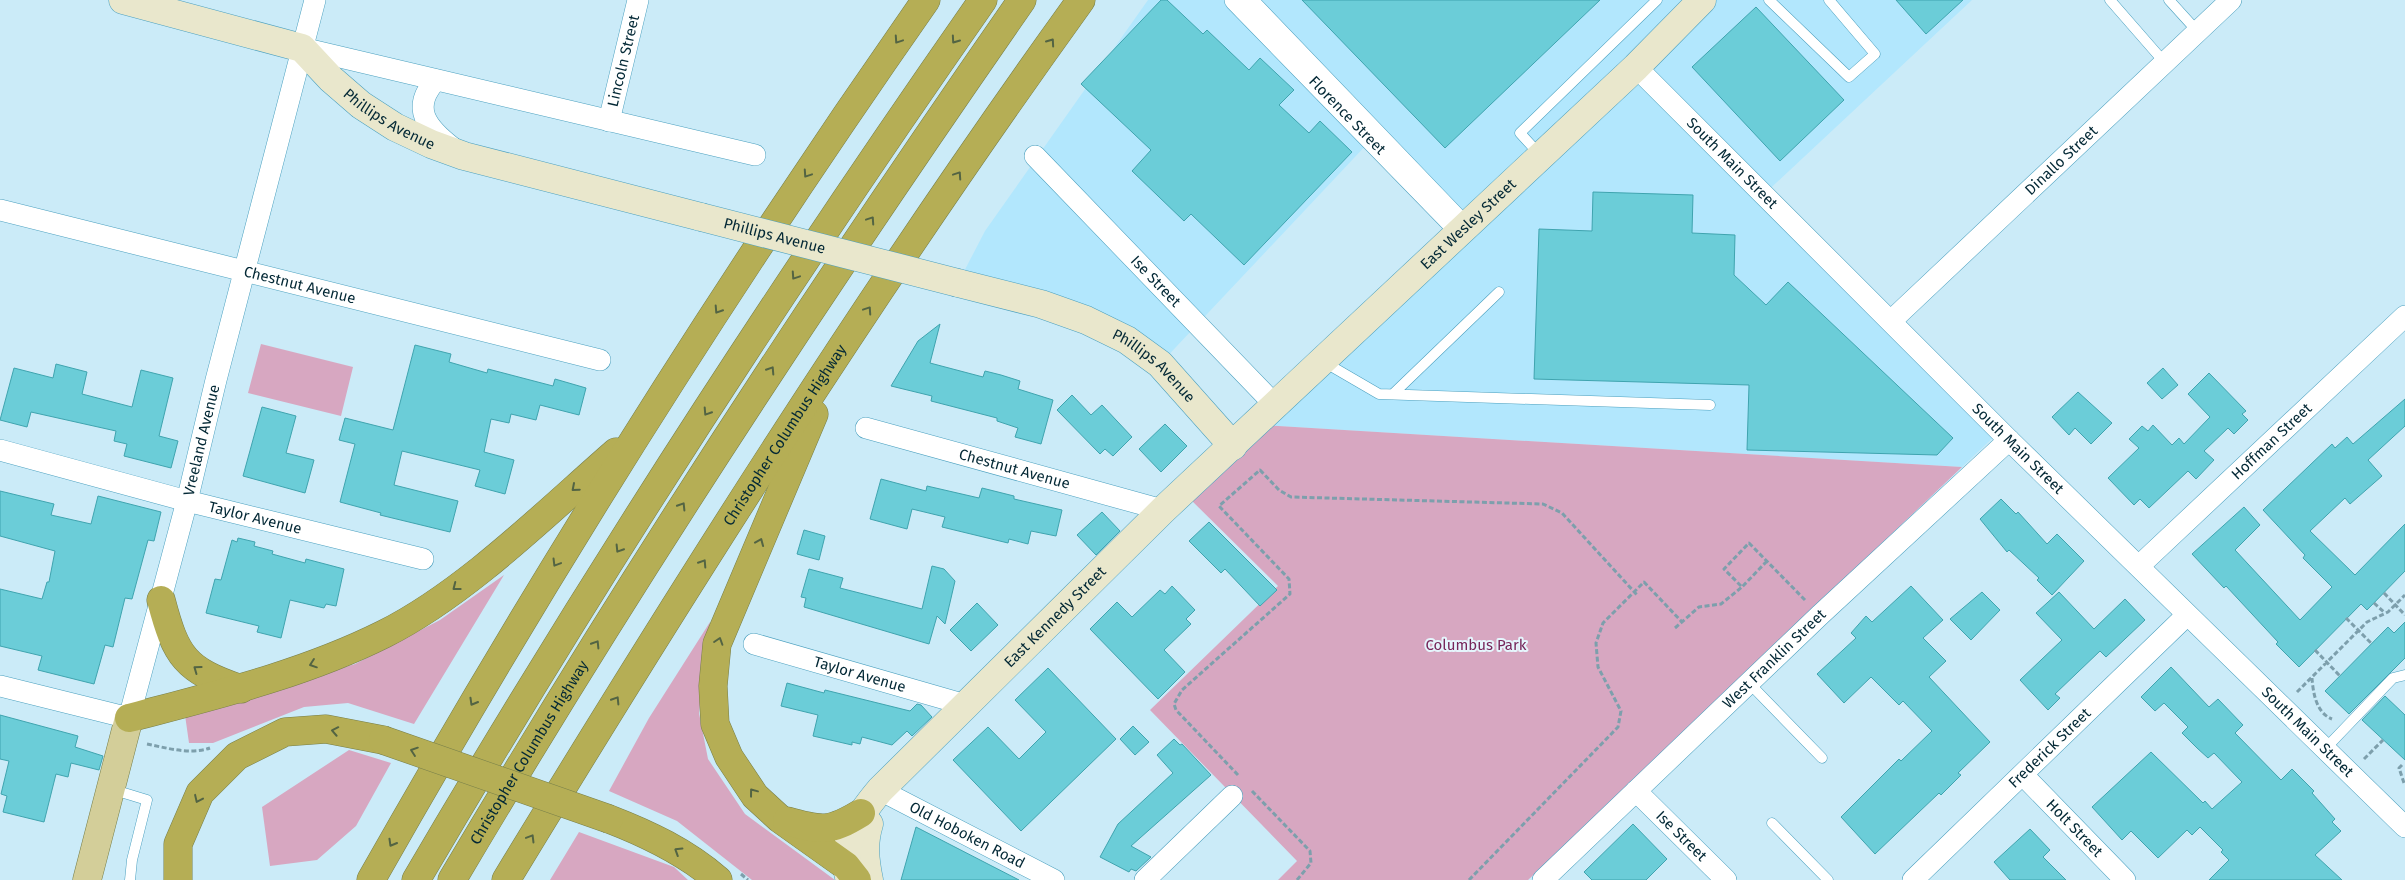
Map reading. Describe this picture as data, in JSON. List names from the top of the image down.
{
  "streets": {
    "highway": ["Christopher Columbus Highway"],
    "main road": ["Vreeland Avenue"],
    "street": [
      "Lincoln Street",
      "Florence Street",
      "Phillips Avenue",
      "Dinallo Street",
      "South Main Street",
      "East Wesley Street",
      "Ise Street",
      "Chestnut Avenue",
      "Hoffman Street",
      "Taylor Avenue",
      "East Kennedy Street",
      "West Franklin Street",
      "Frederick Street",
      "Holt Street",
      "Old Hoboken Road"
    ]
  },
  "crossings": [
    ["Lincoln Street", "Phillips Avenue"],
    ["Florence Street", "East Wesley Street"],
    ["Phillips Avenue", "East Wesley Street"],
    ["Phillips Avenue", "Vreeland Avenue"],
    ["Phillips Avenue", "East Kennedy Street"],
    ["Dinallo Street", "South Main Street"],
    ["South Main Street", "East Wesley Street"],
    ["South Main Street", "Hoffman Street"],
    ["South Main Street", "West Franklin Street"],
    ["South Main Street", "Frederick Street"],
    ["East Wesley Street", "Ise Street"],
    ["East Wesley Street", "East Kennedy Street"],
    ["Ise Street", "West Franklin Street"],
    ["Chestnut Avenue", "Vreeland Avenue"],
    ["Chestnut Avenue", "East Kennedy Street"],
    ["Vreeland Avenue", "Taylor Avenue"],
    ["Taylor Avenue", "East Kennedy Street"],
    ["East Kennedy Street", "Old Hoboken Road"],
    ["Frederick Street", "Holt Street"]
  ],
  "parks": ["Columbus Park"]
}
